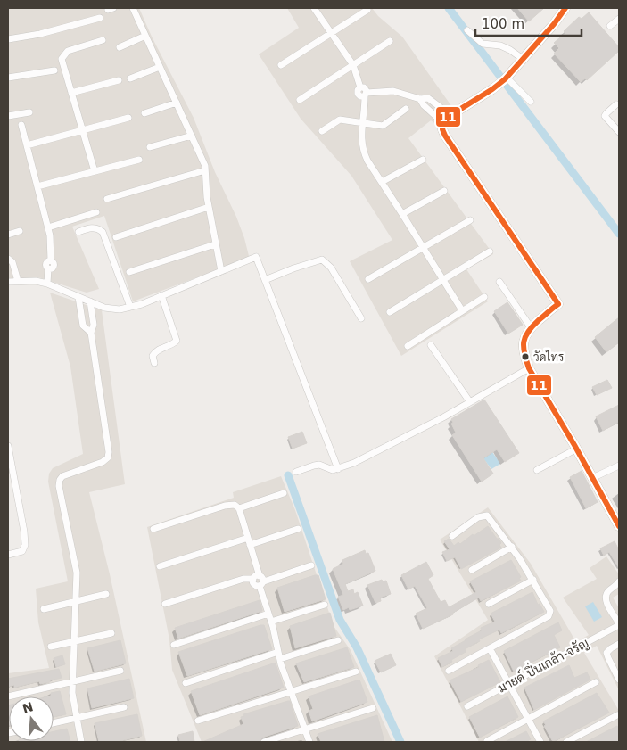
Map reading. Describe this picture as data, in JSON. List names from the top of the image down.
{
  "streets": {
    "street": ["มายด์ ปิ่นเกล้า-จรัญ"]
  },
  "places": ["วัดไทร"],
  "lines": ["transit line 11"],
  "scale_bar": "100 m",
  "north": "top"
}
